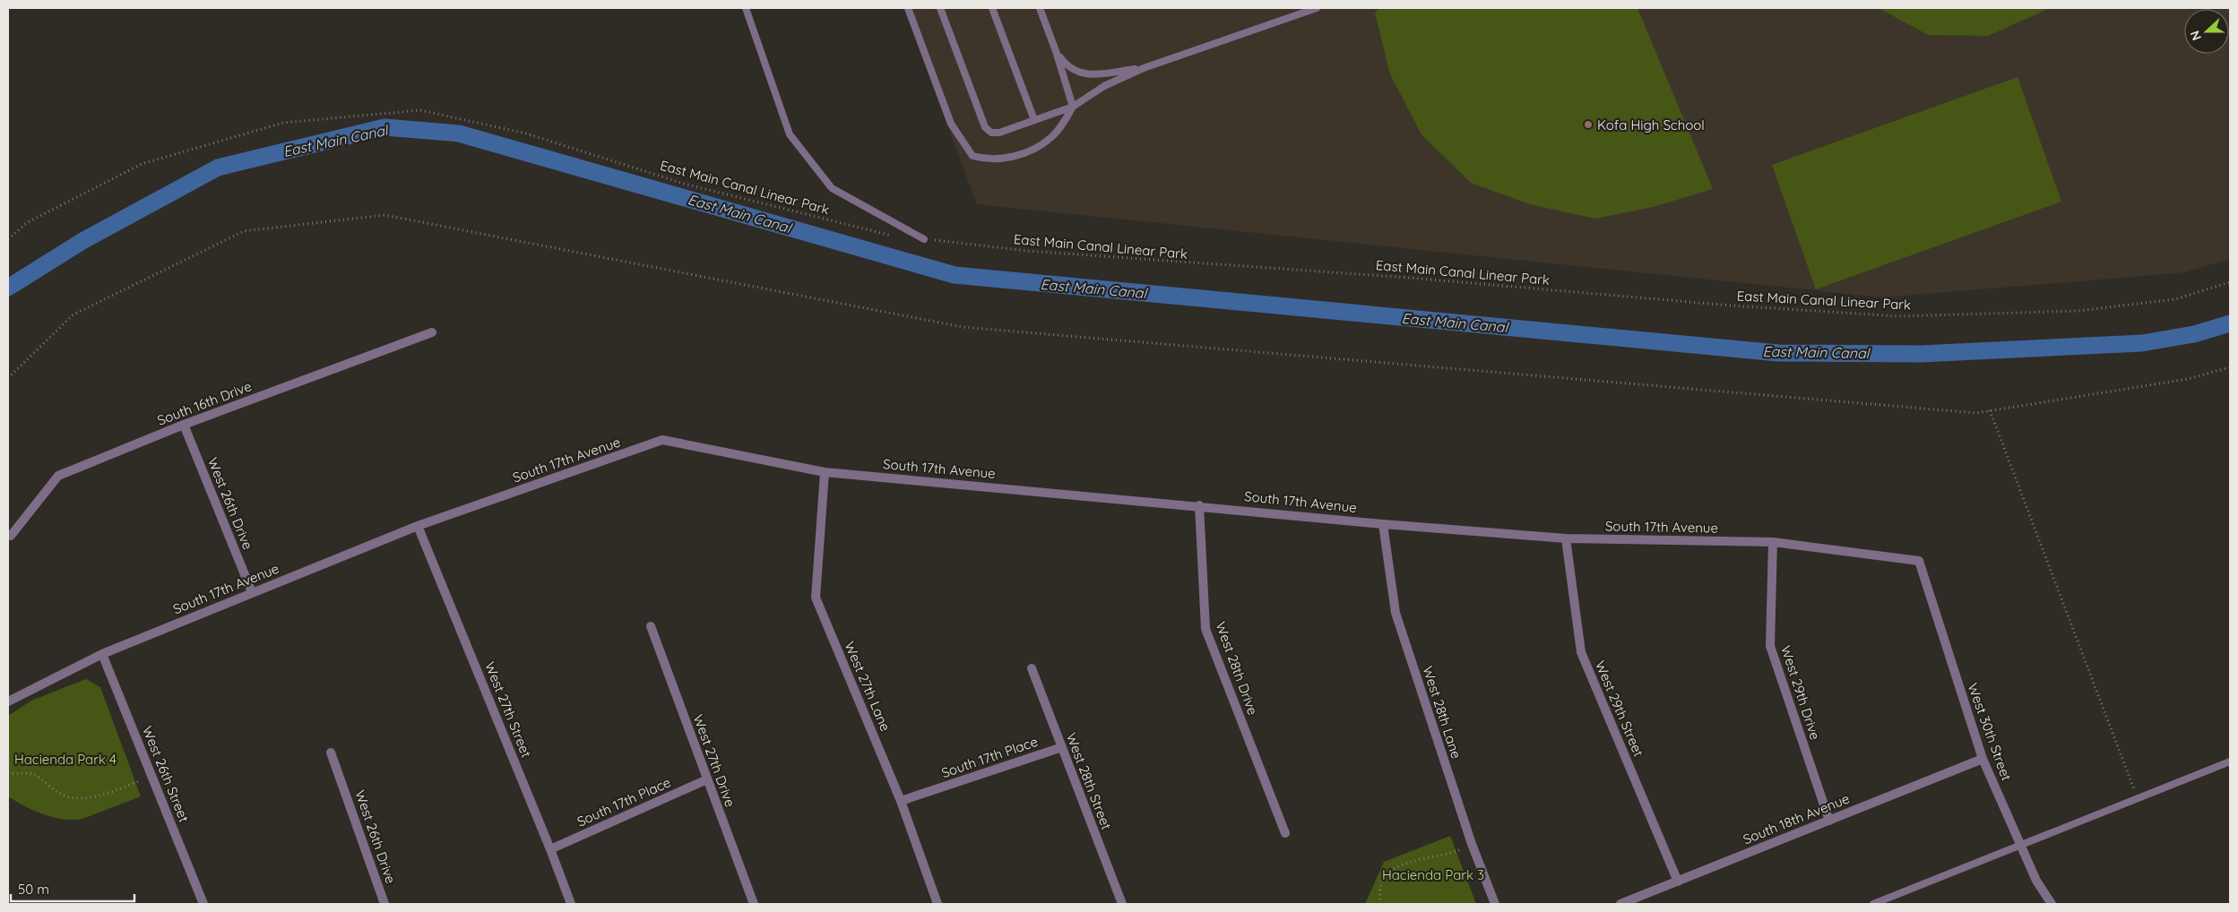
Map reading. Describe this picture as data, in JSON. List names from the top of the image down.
{
  "streets": {
    "street": [
      "South 16th Drive",
      "South 17th Avenue",
      "West 26th Drive",
      "West 28th Drive",
      "West 27th Lane",
      "West 29th Drive",
      "West 29th Street",
      "West 27th Street",
      "West 28th Lane",
      "West 30th Street",
      "South 17th Place",
      "West 27th Drive",
      "West 26th Street",
      "West 28th Street",
      "South 18th Avenue"
    ],
    "path": ["East Main Canal Linear Park"]
  },
  "crossings": [
    ["South 16th Drive", "West 26th Drive"],
    ["South 17th Avenue", "West 26th Drive"],
    ["South 17th Avenue", "West 28th Drive"],
    ["South 17th Avenue", "West 27th Lane"],
    ["South 17th Avenue", "West 29th Drive"],
    ["South 17th Avenue", "West 29th Street"],
    ["South 17th Avenue", "West 27th Street"],
    ["South 17th Avenue", "West 28th Lane"],
    ["South 17th Avenue", "West 30th Street"],
    ["South 17th Avenue", "West 26th Street"],
    ["West 27th Lane", "South 17th Place"],
    ["West 29th Drive", "South 18th Avenue"],
    ["West 29th Street", "South 18th Avenue"],
    ["West 27th Street", "South 17th Place"],
    ["West 30th Street", "South 18th Avenue"],
    ["South 17th Place", "West 27th Drive"],
    ["South 17th Place", "West 28th Street"]
  ],
  "water": ["East Main Canal"],
  "parks": ["Hacienda Park 4", "Hacienda Park 3"],
  "places": ["Kofa High School"],
  "scale_bar": "50 m",
  "north": "left"
}
